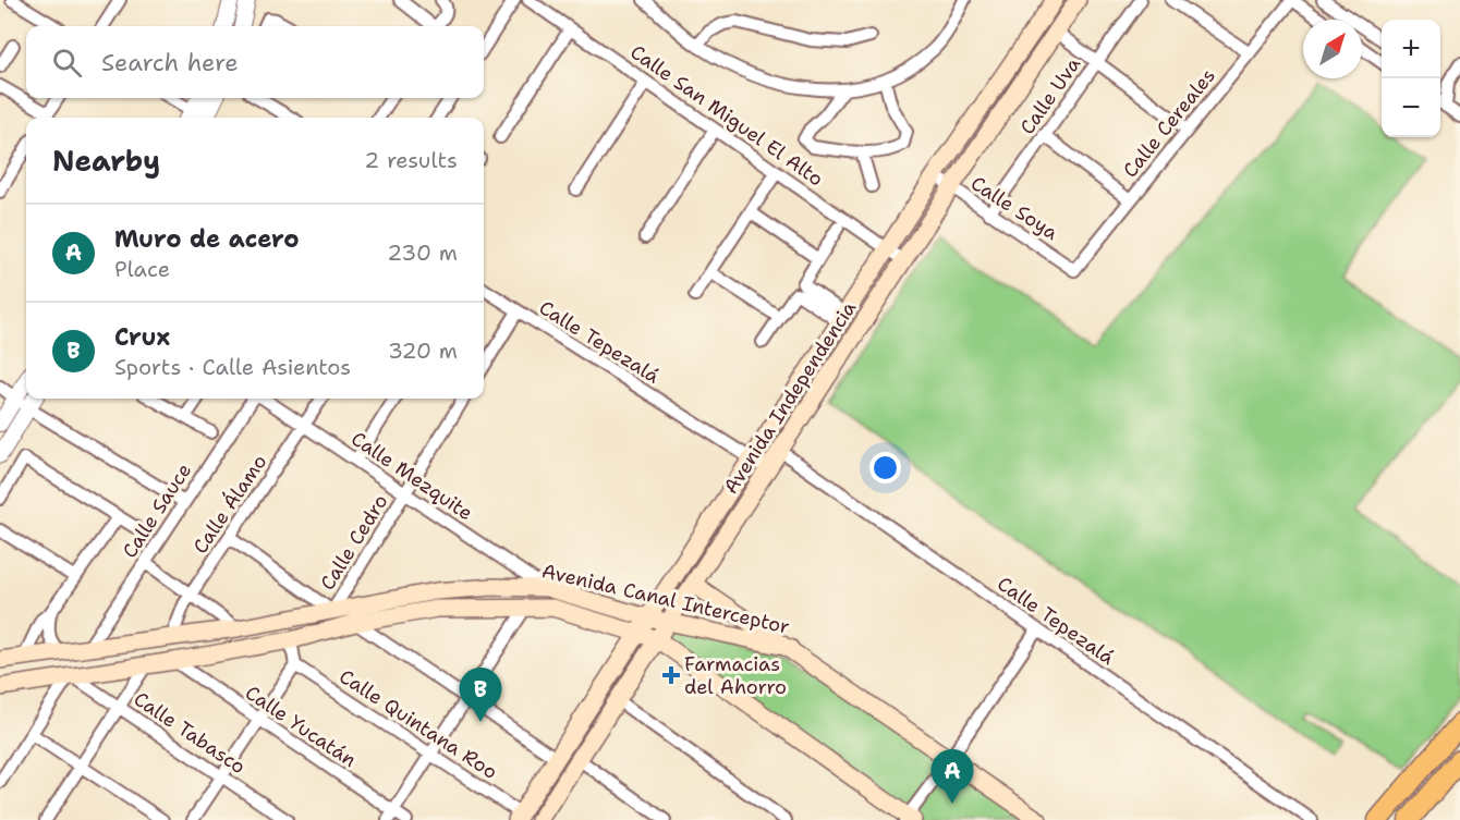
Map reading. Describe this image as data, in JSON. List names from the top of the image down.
{
  "streets": {
    "main road": ["Avenida Independencia", "Avenida Canal Interceptor"],
    "street": [
      "Calle Uva",
      "Calle San Miguel El Alto",
      "Calle Cereales",
      "Calle Soya",
      "Calle Tepezalá",
      "Calle Mezquite",
      "Calle Álamo",
      "Calle Sauce",
      "Calle Cedro",
      "Calle Quintana Roo",
      "Calle Yucatán",
      "Calle Tabasco"
    ]
  },
  "crossings": [
    ["Calle Uva", "Calle Soya"],
    ["Calle San Miguel El Alto", "Avenida Independencia"],
    ["Calle Cereales", "Calle Soya"],
    ["Calle Soya", "Avenida Independencia"],
    ["Calle Tepezalá", "Avenida Independencia"],
    ["Avenida Independencia", "Avenida Canal Interceptor"],
    ["Avenida Independencia", "Calle Quintana Roo"],
    ["Calle Mezquite", "Calle Álamo"],
    ["Calle Mezquite", "Calle Cedro"],
    ["Calle Mezquite", "Avenida Canal Interceptor"],
    ["Calle Álamo", "Avenida Canal Interceptor"],
    ["Calle Sauce", "Avenida Canal Interceptor"],
    ["Calle Cedro", "Avenida Canal Interceptor"],
    ["Avenida Canal Interceptor", "Calle Yucatán"],
    ["Avenida Canal Interceptor", "Calle Tabasco"]
  ],
  "places": {
    "health": ["Farmacias del Ahorro"]
  },
  "north": "top right",
  "page": {
    "map_buttons": ["+", "−"],
    "search": "Search here",
    "heading": ["Nearby", "2 results"],
    "list": [
      {
        "mark": "A",
        "name": "Muro de acero",
        "note": "Place",
        "value": "230 m"
      },
      {
        "mark": "B",
        "name": "Crux",
        "note": "Sports · Calle Asientos",
        "value": "320 m"
      }
    ],
    "pins": ["B", "A"]
  }
}
